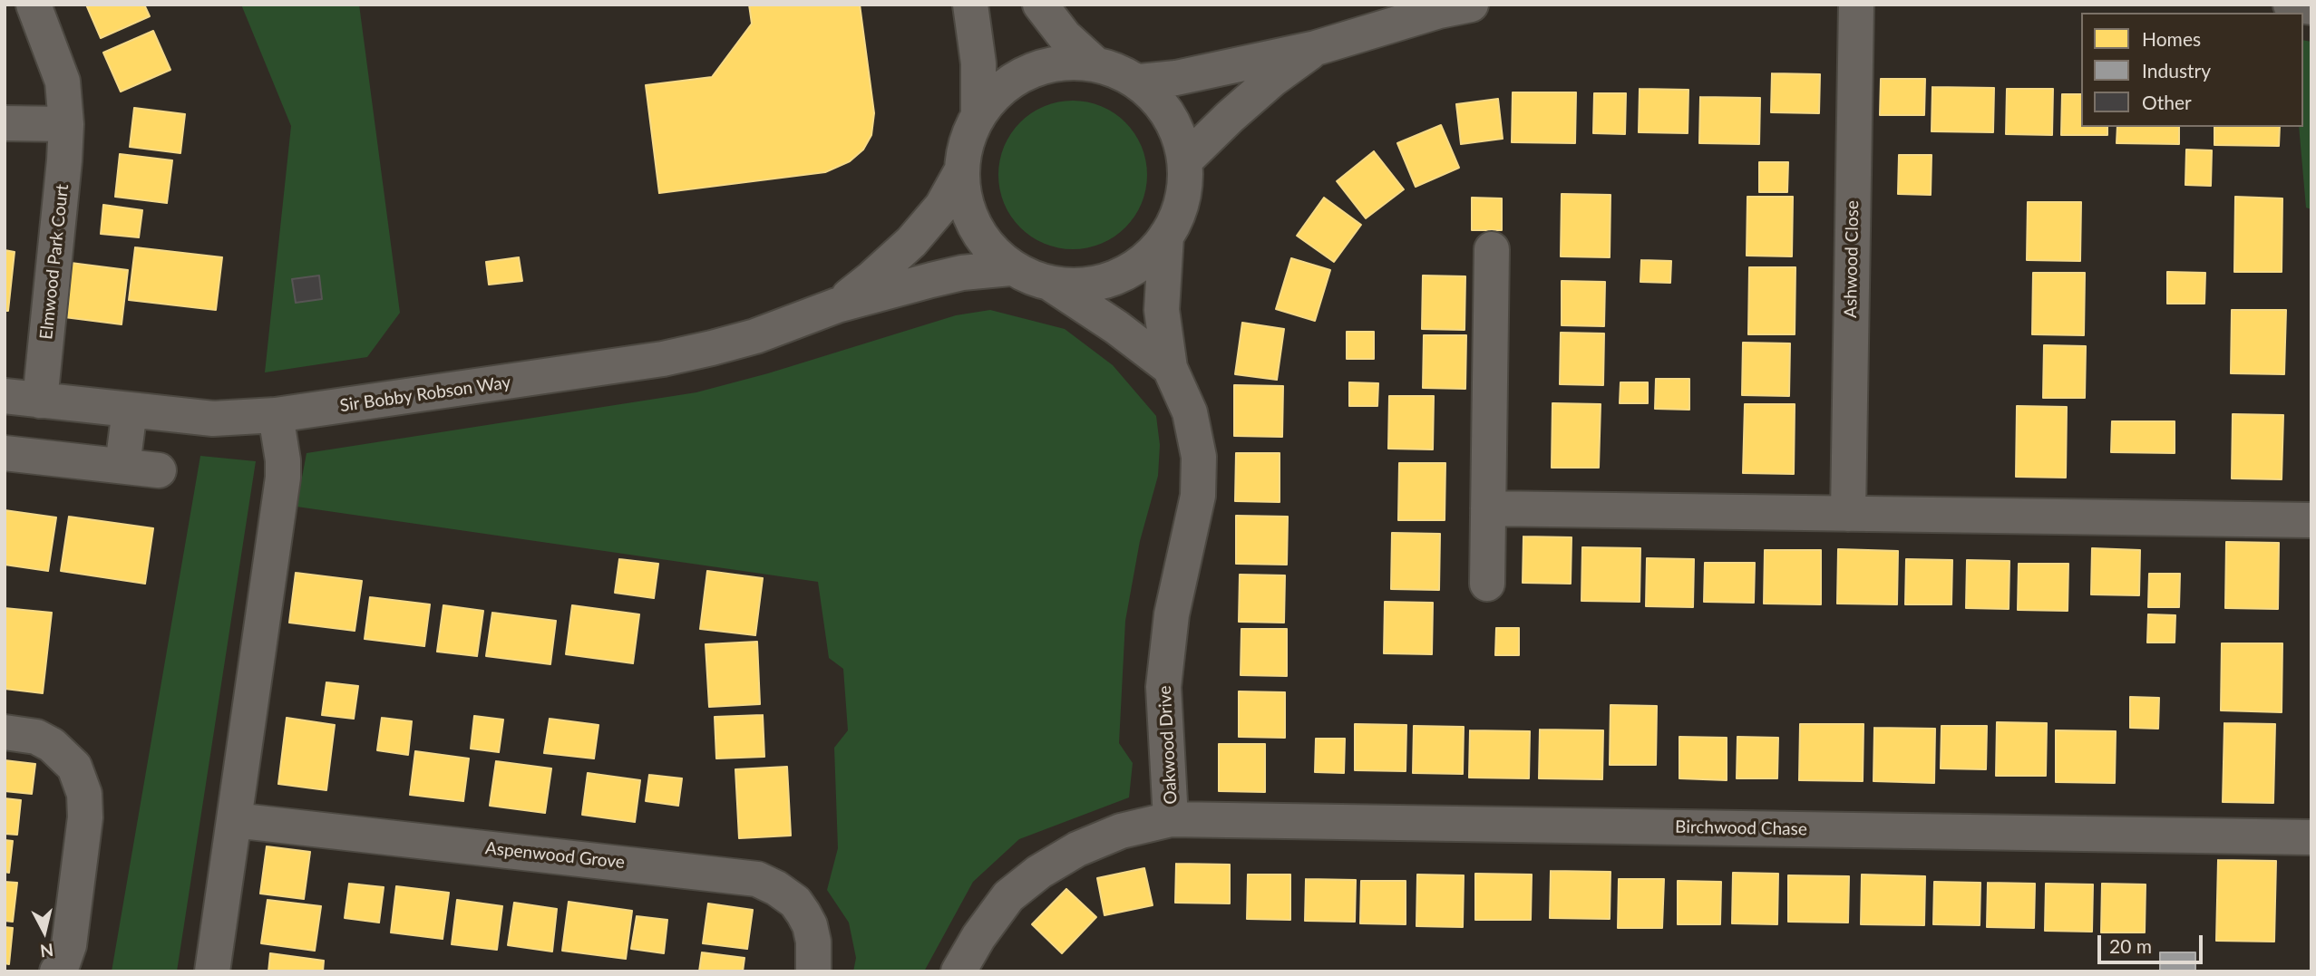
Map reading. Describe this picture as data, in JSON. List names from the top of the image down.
{
  "streets": {
    "street": [
      "Ashwood Close",
      "Elmwood Park Court",
      "Sir Bobby Robson Way",
      "Oakwood Drive",
      "Birchwood Chase",
      "Aspenwood Grove"
    ]
  },
  "crossings": [
    ["Elmwood Park Court", "Sir Bobby Robson Way"],
    ["Sir Bobby Robson Way", "Oakwood Drive"],
    ["Oakwood Drive", "Birchwood Chase"]
  ],
  "legend": ["Homes", "Industry", "Other"],
  "scale_bar": "20 m",
  "north": "bottom"
}
